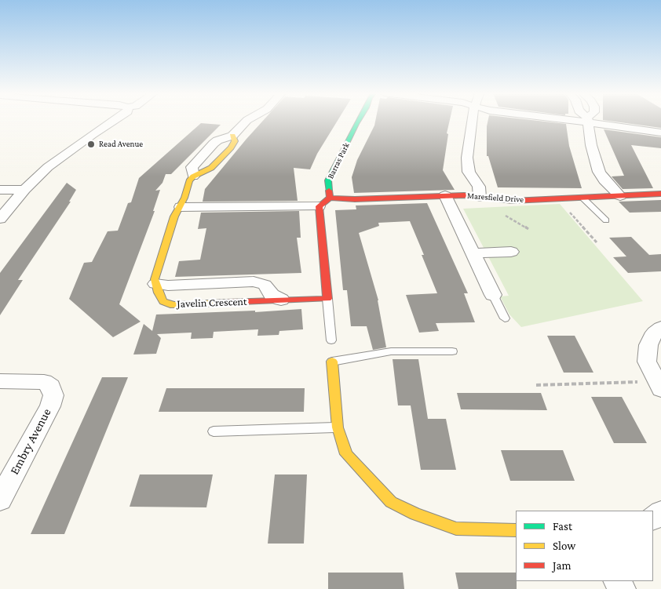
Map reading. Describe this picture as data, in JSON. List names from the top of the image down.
{
  "streets": {
    "street": [
      "Barras Park",
      "Maresfield Drive",
      "Javelin Crescent",
      "Embry Avenue"
    ]
  },
  "crossings": [
    ["Barras Park", "Maresfield Drive"]
  ],
  "places": ["Read Avenue"],
  "legend": ["Fast", "Slow", "Jam"]
}
